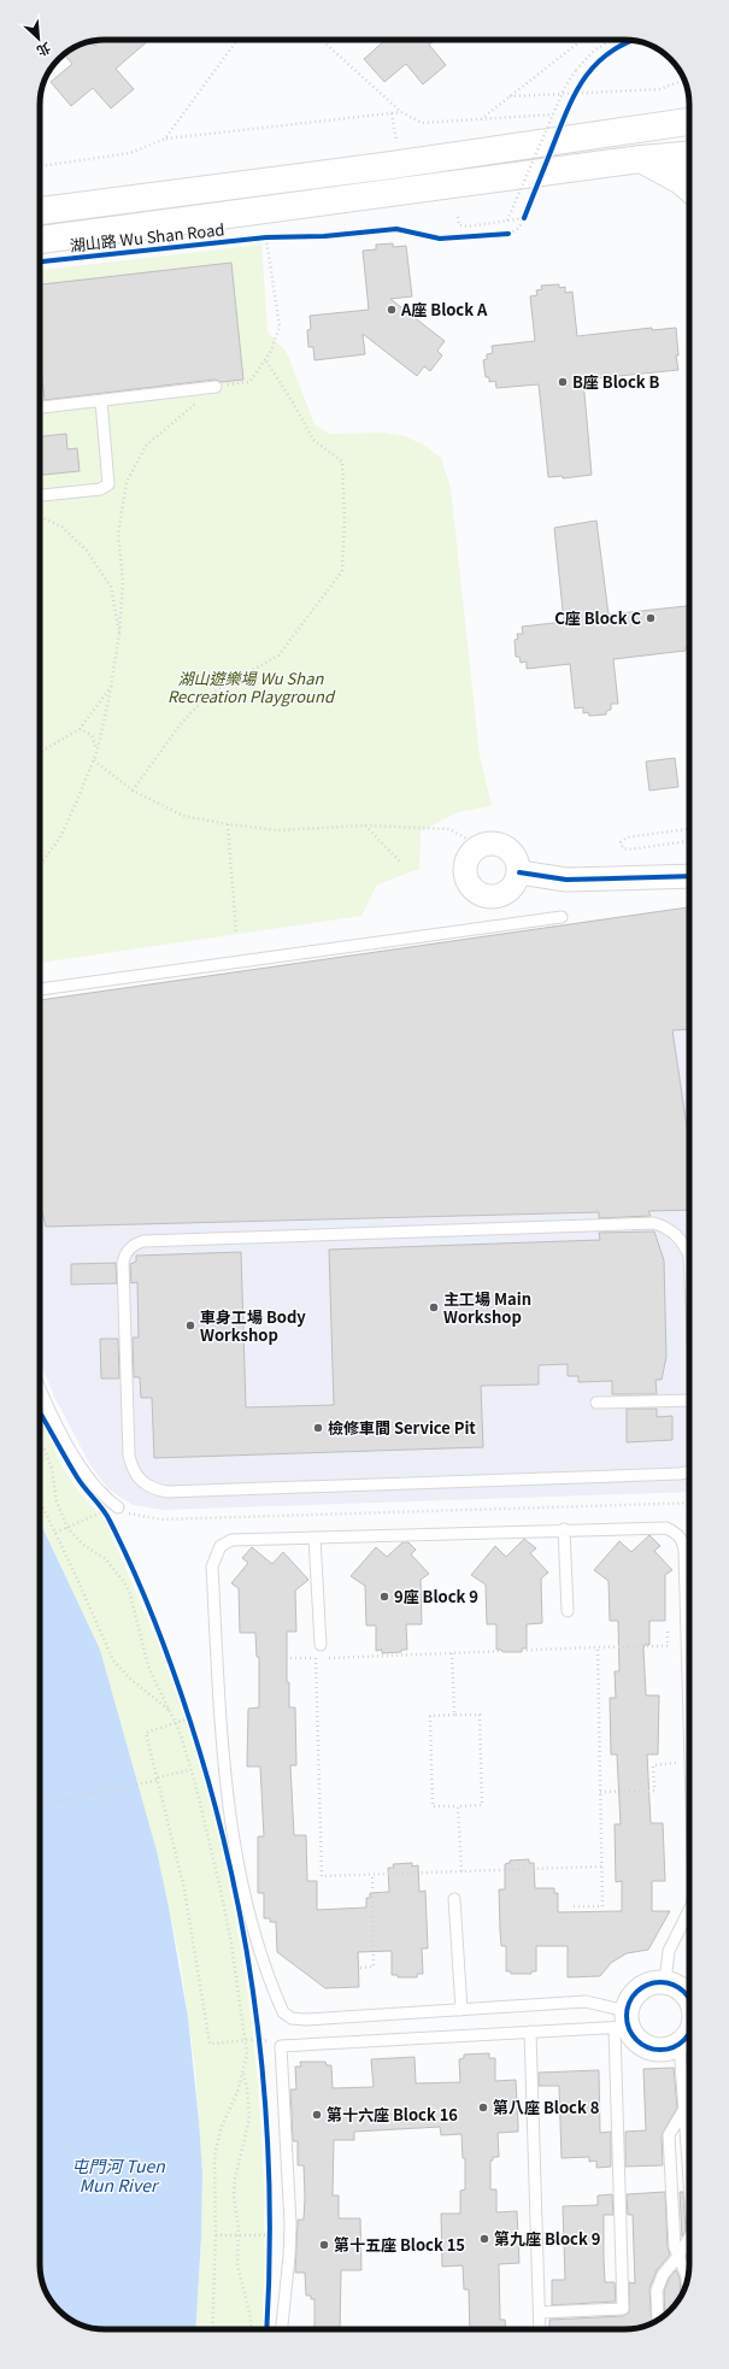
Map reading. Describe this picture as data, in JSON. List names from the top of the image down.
{
  "streets": {
    "main road": ["湖山路 Wu Shan Road"]
  },
  "water": ["屯門河 Tuen Mun River"],
  "parks": ["湖山遊樂場 Wu Shan Recreation Playground"],
  "places": [
    "A座 Block A",
    "B座 Block B",
    "C座 Block C",
    "主工場 Main Workshop",
    "車身工場 Body Workshop",
    "檢修車間 Service Pit",
    "9座 Block 9",
    "第八座 Block 8",
    "第十六座 Block 16",
    "第九座 Block 9",
    "第十五座 Block 15"
  ],
  "north": "bottom right"
}
